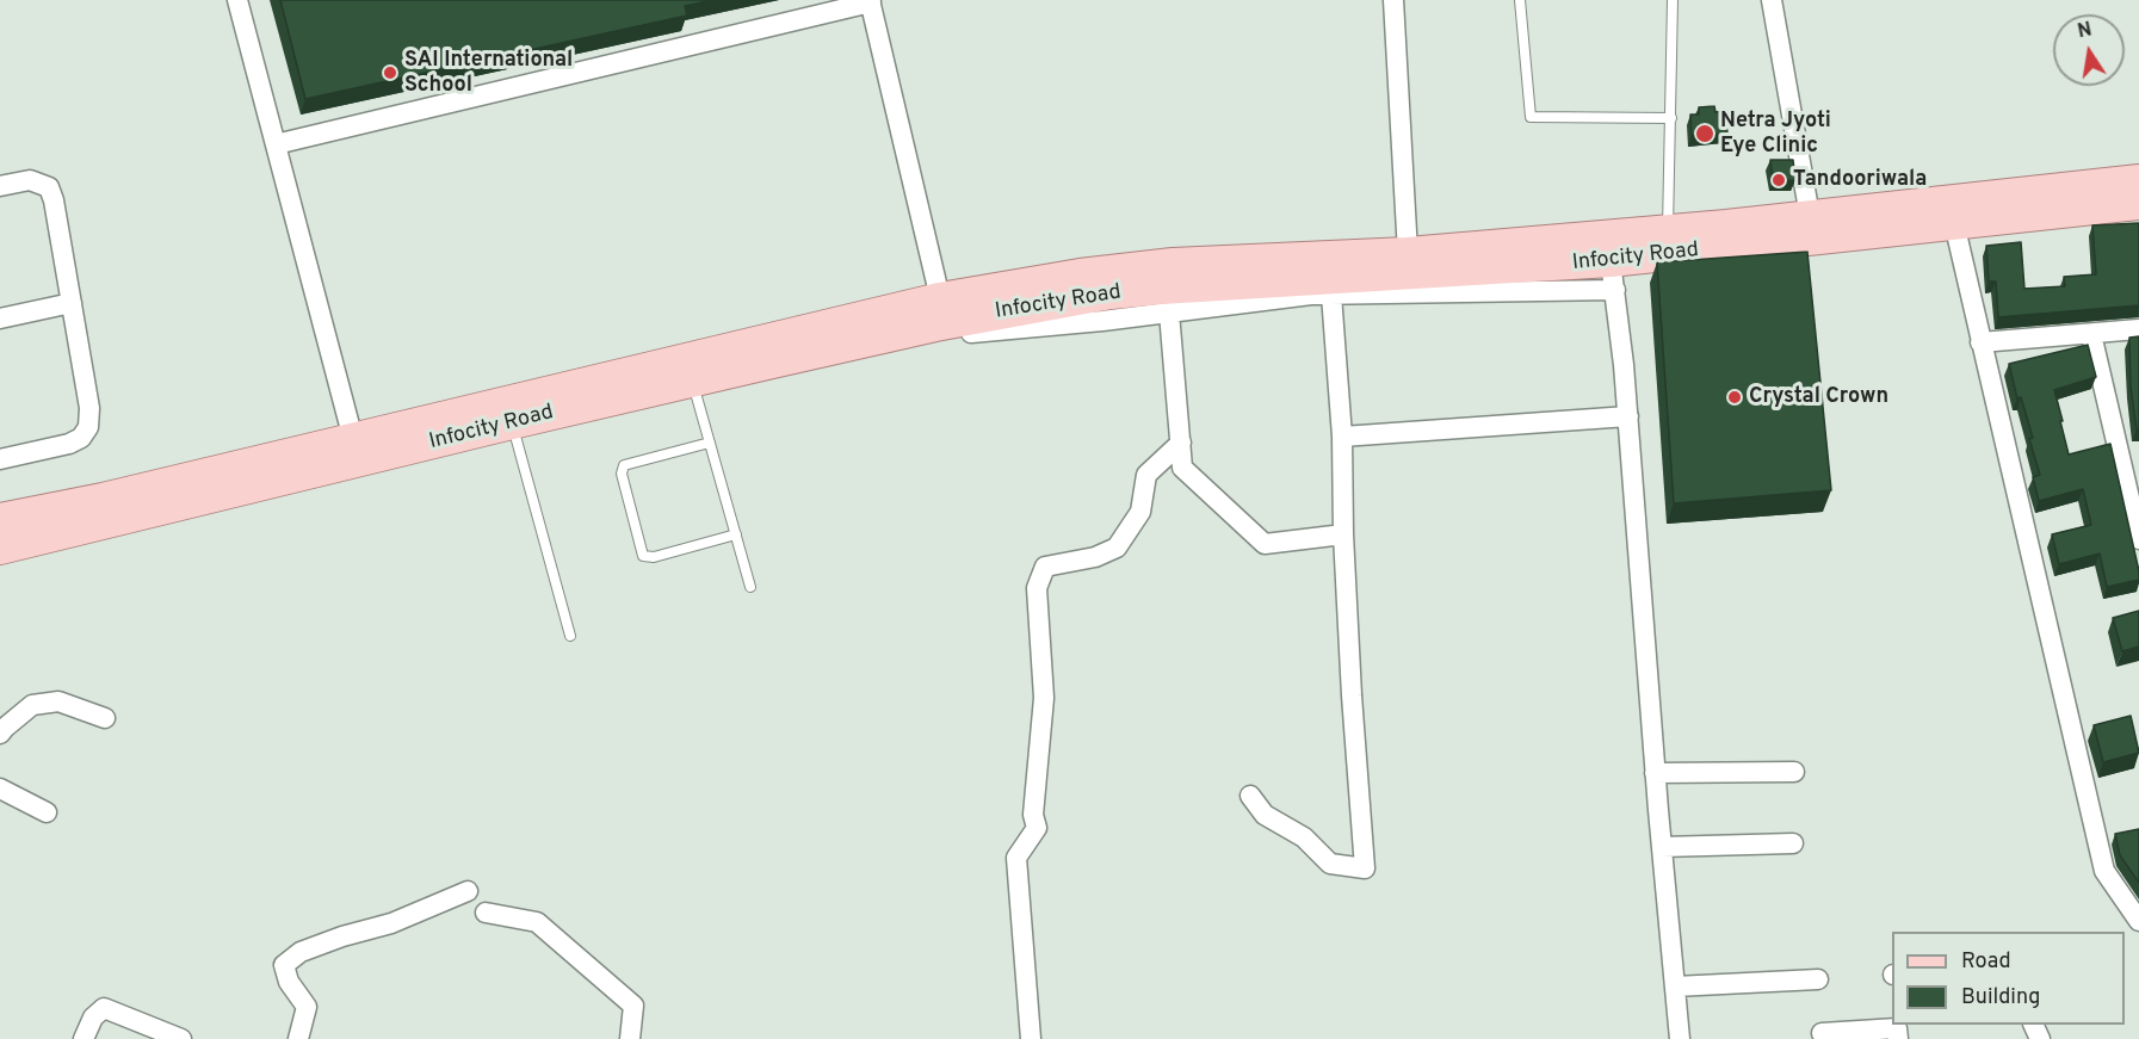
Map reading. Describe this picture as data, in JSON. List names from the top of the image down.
{
  "streets": {
    "main road": ["Infocity Road"]
  },
  "places": [
    "SAI International School",
    "Netra Jyoti Eye Clinic",
    "Tandooriwala",
    "Crystal Crown"
  ],
  "legend": ["Road", "Building"],
  "north": "top"
}
